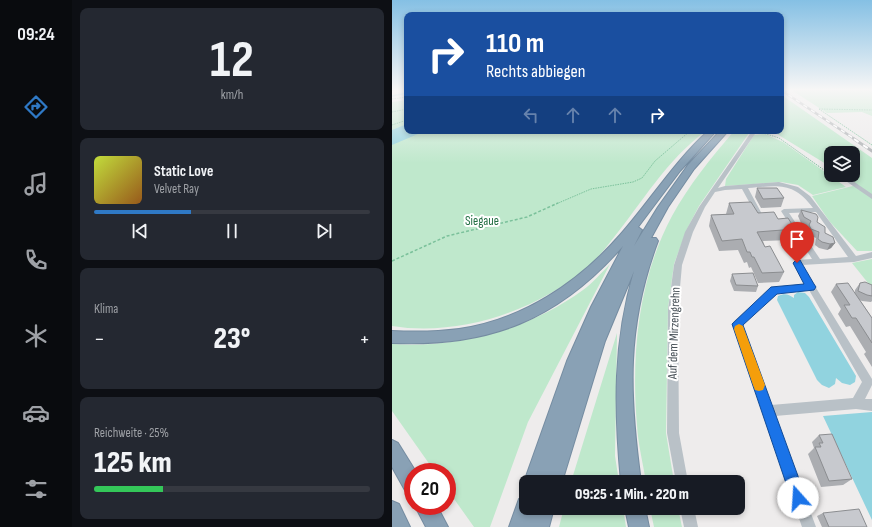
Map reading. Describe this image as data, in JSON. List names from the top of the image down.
{
  "streets": {
    "street": ["Auf dem Mirzengrehn"]
  },
  "parks": ["Siegaue"],
  "page": {
    "tabs": "09:24",
    "tile": [
      ["12", "km/h"],
      "Klima",
      ["Reichweite · 25%", "125 km"]
    ],
    "turn": ["110 m", "Rechts abbiegen"],
    "song": ["Static Love", "Velvet Ray"],
    "heat": ["−", "23°", "+"],
    "limit": "20",
    "trip": "09:25 · 1 Min. · 220 m"
  }
}
